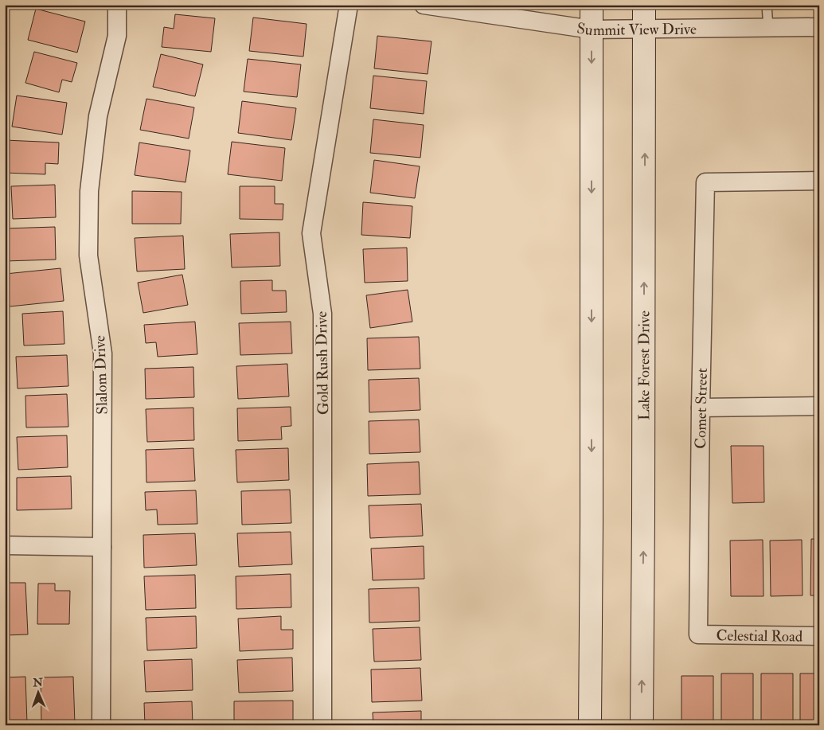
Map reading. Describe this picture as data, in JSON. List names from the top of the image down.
{
  "streets": {
    "main road": ["Lake Forest Drive"],
    "street": [
      "Summit View Drive",
      "Gold Rush Drive",
      "Slalom Drive",
      "Comet Street",
      "Celestial Road"
    ]
  },
  "crossings": [
    ["Summit View Drive", "Lake Forest Drive"],
    ["Comet Street", "Celestial Road"]
  ],
  "north": "top"
}
